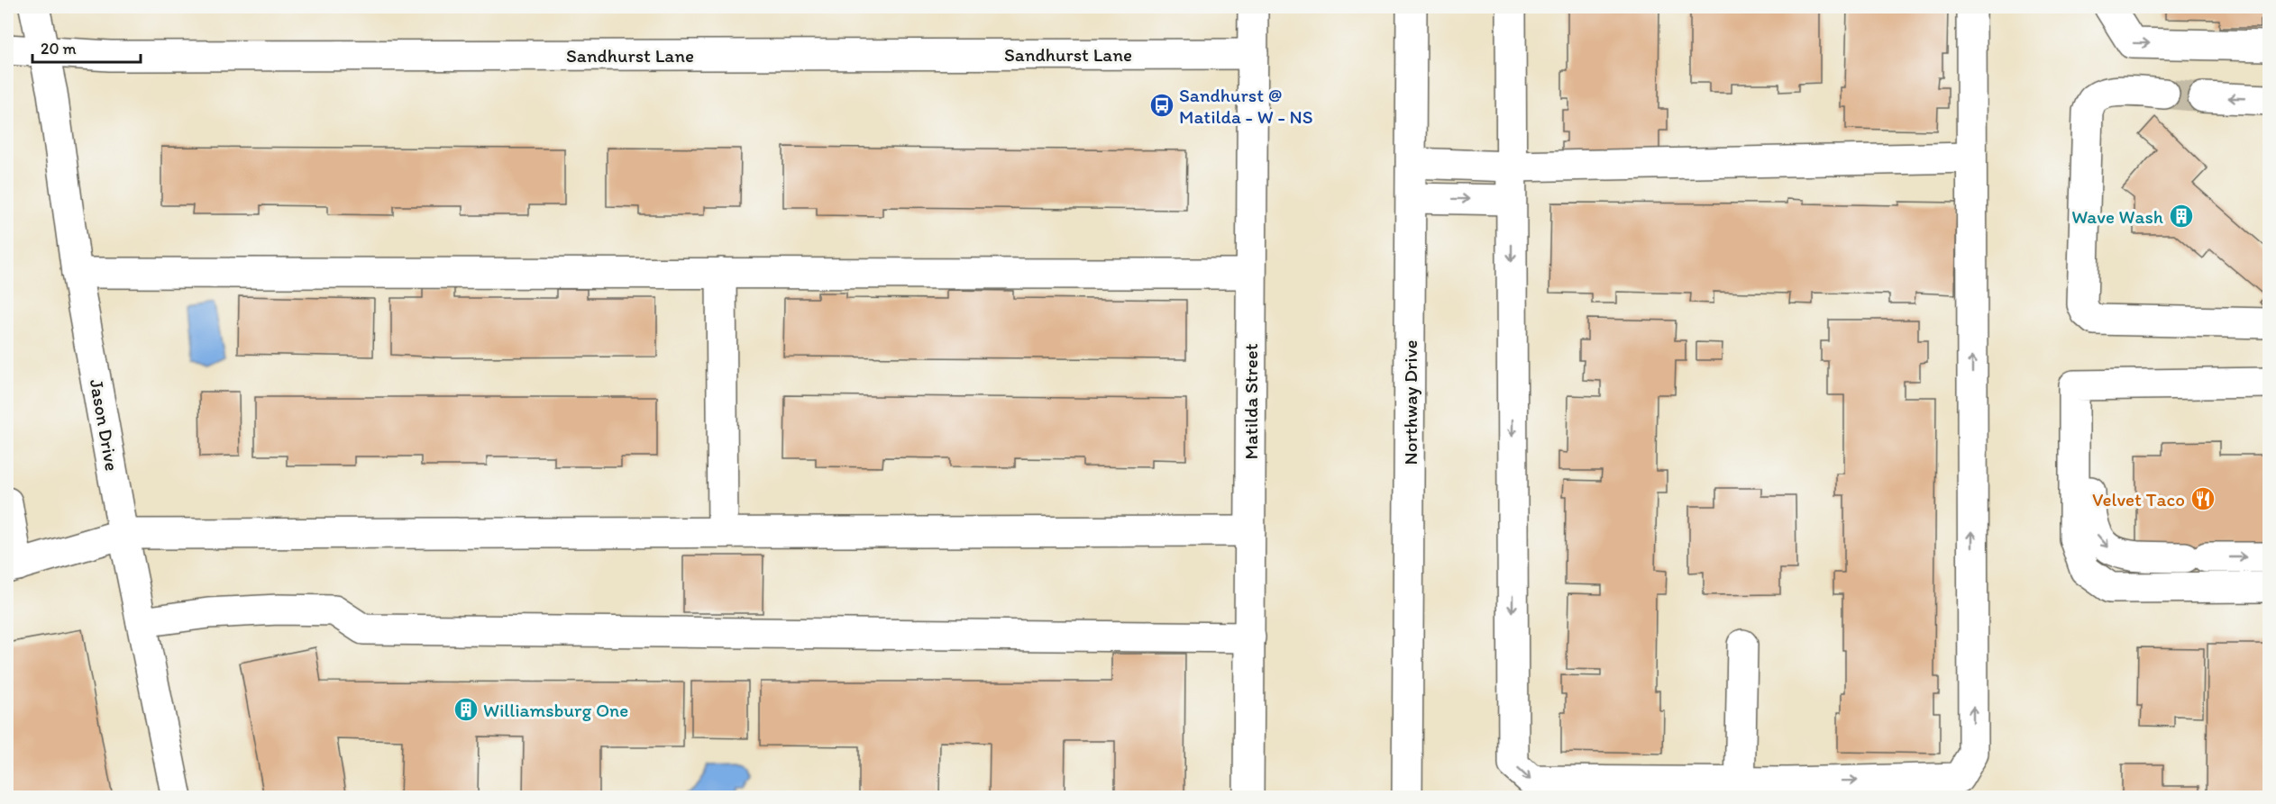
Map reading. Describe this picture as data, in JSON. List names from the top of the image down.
{
  "streets": {
    "street": [
      "Sandhurst Lane",
      "Matilda Street",
      "Northway Drive",
      "Jason Drive"
    ]
  },
  "crossings": [
    ["Sandhurst Lane", "Matilda Street"],
    ["Sandhurst Lane", "Jason Drive"]
  ],
  "places": {
    "bus stop": ["Sandhurst @ Matilda - W - NS"],
    "building": ["Wave Wash", "Williamsburg One"],
    "restaurant": ["Velvet Taco"]
  },
  "scale_bar": "20 m"
}
